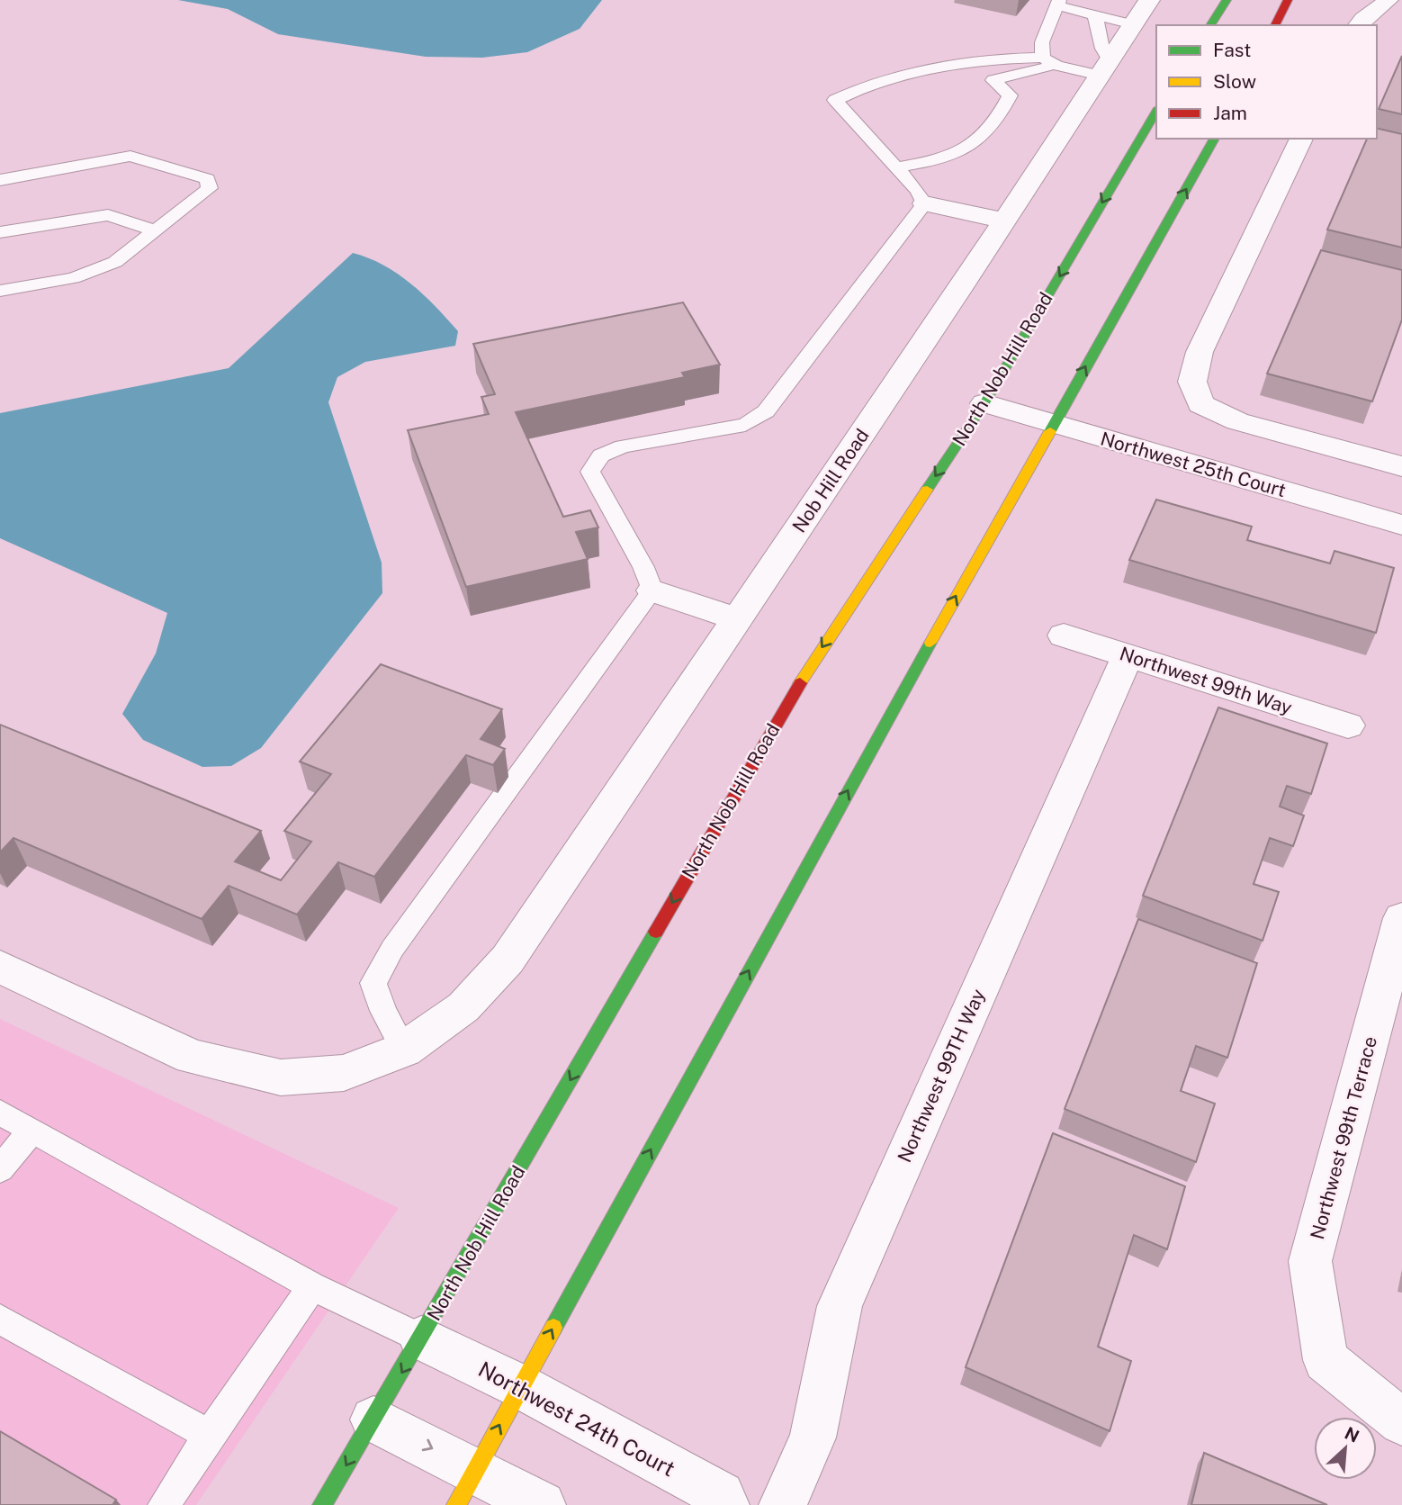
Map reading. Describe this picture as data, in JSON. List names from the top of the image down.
{
  "streets": {
    "main road": ["North Nob Hill Road"],
    "street": [
      "Northwest 25th Court",
      "Nob Hill Road",
      "Northwest 99th Way",
      "Northwest 99TH Way",
      "Northwest 99th Terrace",
      "Northwest 24th Court"
    ]
  },
  "crossings": [
    ["North Nob Hill Road", "Northwest 25th Court"],
    ["North Nob Hill Road", "Northwest 24th Court"],
    ["Northwest 99th Way", "Northwest 99TH Way"]
  ],
  "legend": ["Fast", "Slow", "Jam"],
  "north": "top right"
}
